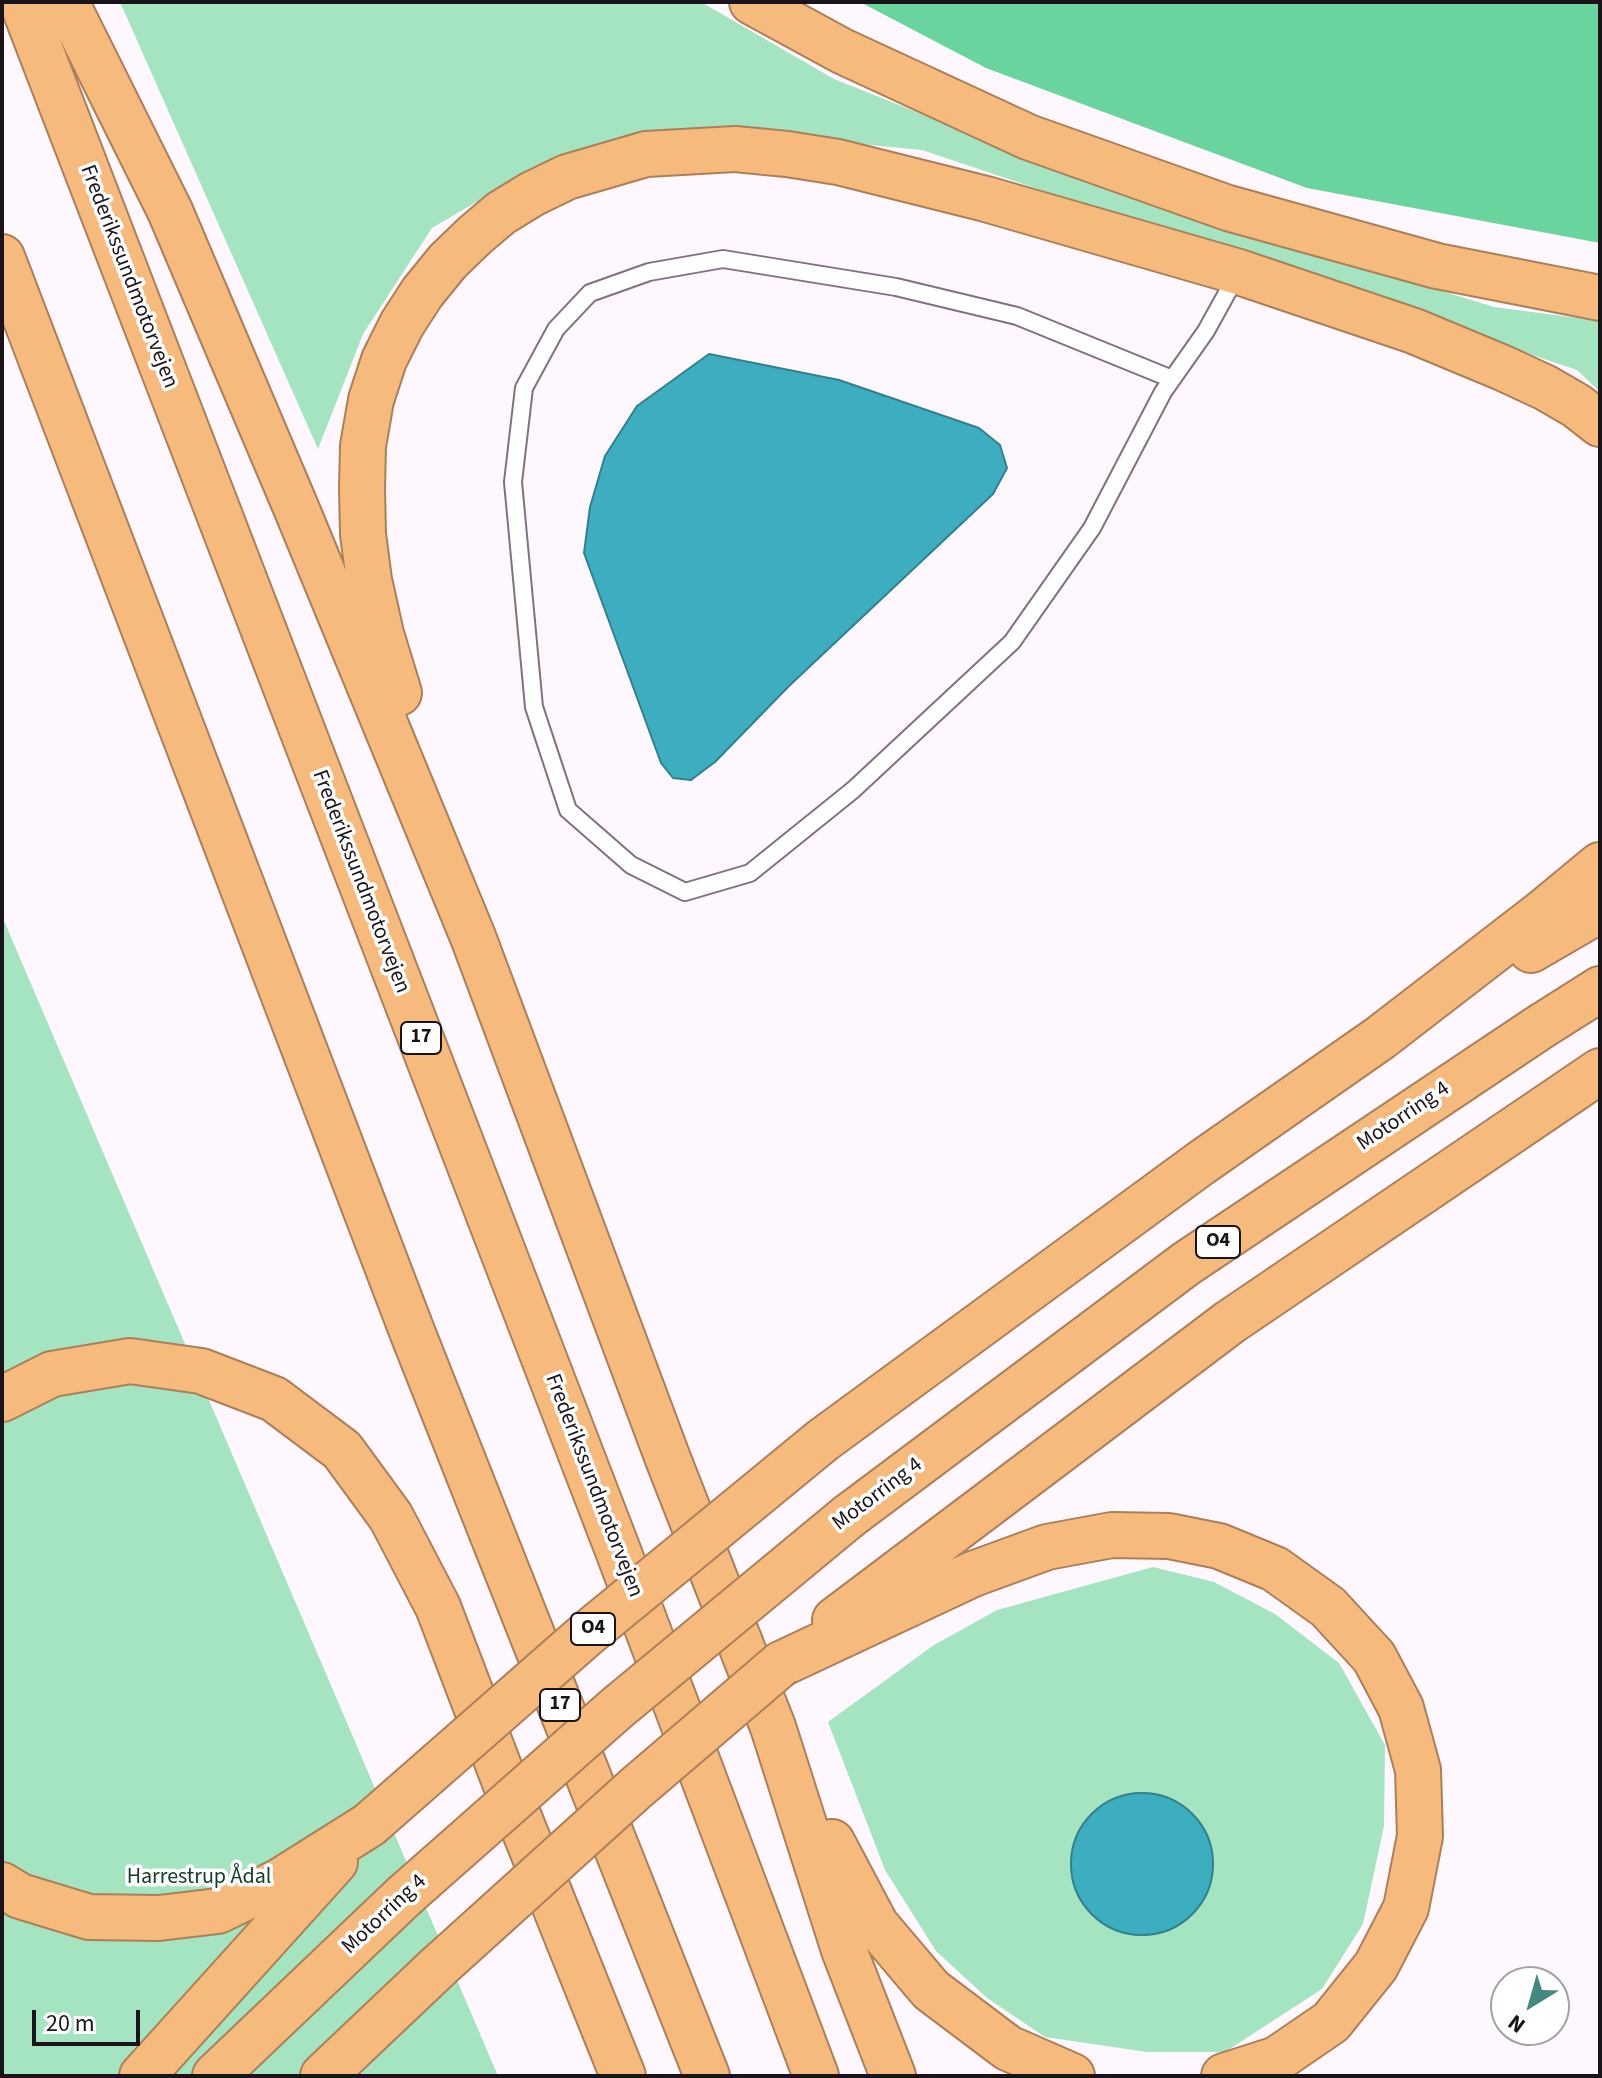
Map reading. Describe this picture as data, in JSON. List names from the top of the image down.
{
  "streets": {
    "highway": [
      "Frederikssundmotorvejen",
      "17",
      "Motorring 4",
      "O4"
    ]
  },
  "parks": ["Harrestrup Ådal"],
  "scale_bar": "20 m",
  "north": "bottom left"
}
